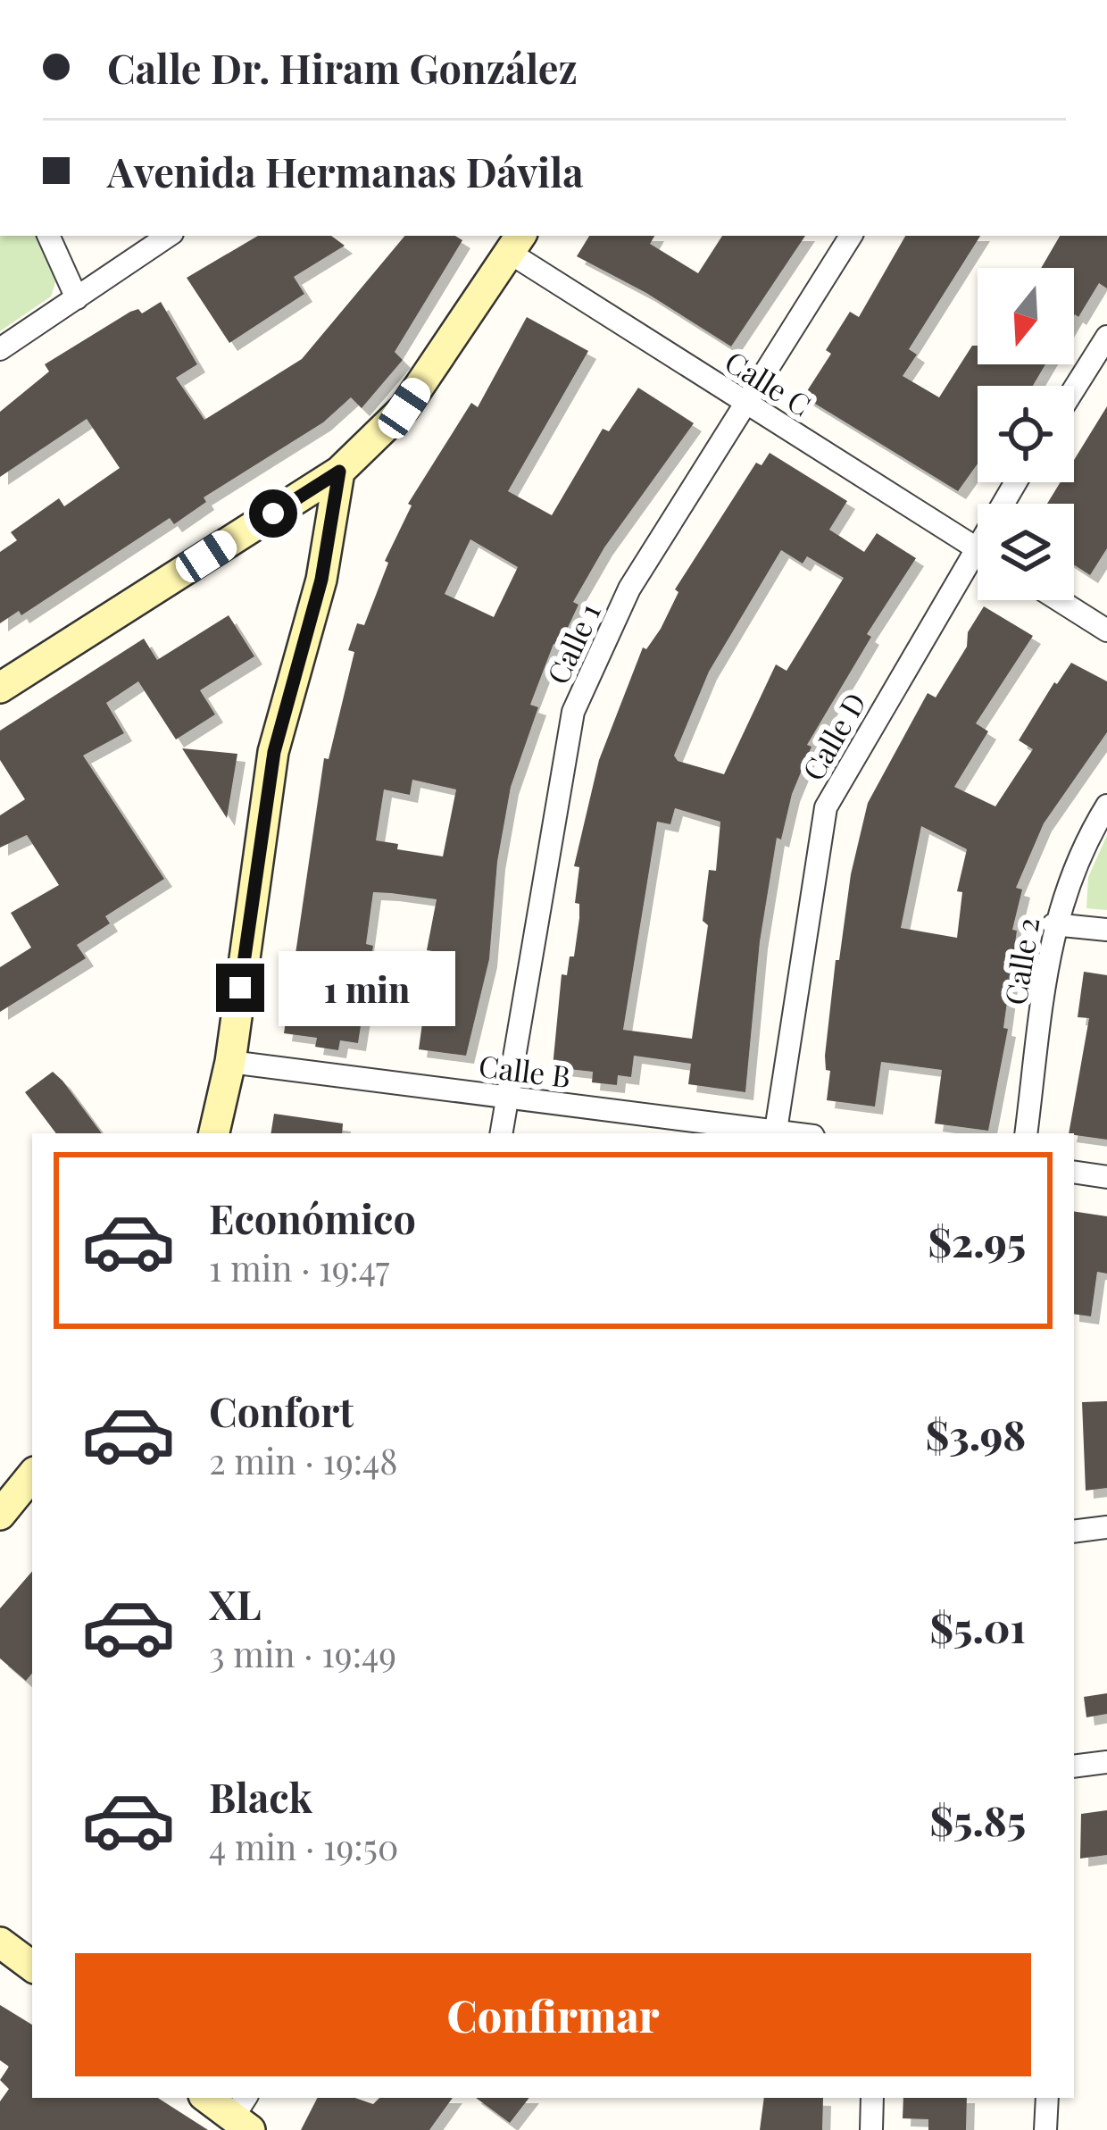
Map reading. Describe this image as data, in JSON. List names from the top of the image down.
{
  "streets": {
    "street": [
      "Calle C",
      "Calle 1",
      "Calle D",
      "Calle 2",
      "Calle B"
    ]
  },
  "crossings": [
    ["Calle C", "Calle 1"],
    ["Calle C", "Calle D"],
    ["Calle 1", "Calle B"],
    ["Calle D", "Calle B"]
  ],
  "north": "bottom",
  "page": {
    "banner": ["Calle Dr. Hiram González", "Avenida Hermanas Dávila"],
    "bubble": "1 min",
    "list": [
      {
        "name": "Económico",
        "note": "1 min · 19:47",
        "value": "$2.95"
      },
      {
        "name": "Confort",
        "note": "2 min · 19:48",
        "value": "$3.98"
      },
      {
        "name": "XL",
        "note": "3 min · 19:49",
        "value": "$5.01"
      },
      {
        "name": "Black",
        "note": "4 min · 19:50",
        "value": "$5.85"
      }
    ],
    "buttons": "Confirmar"
  }
}
